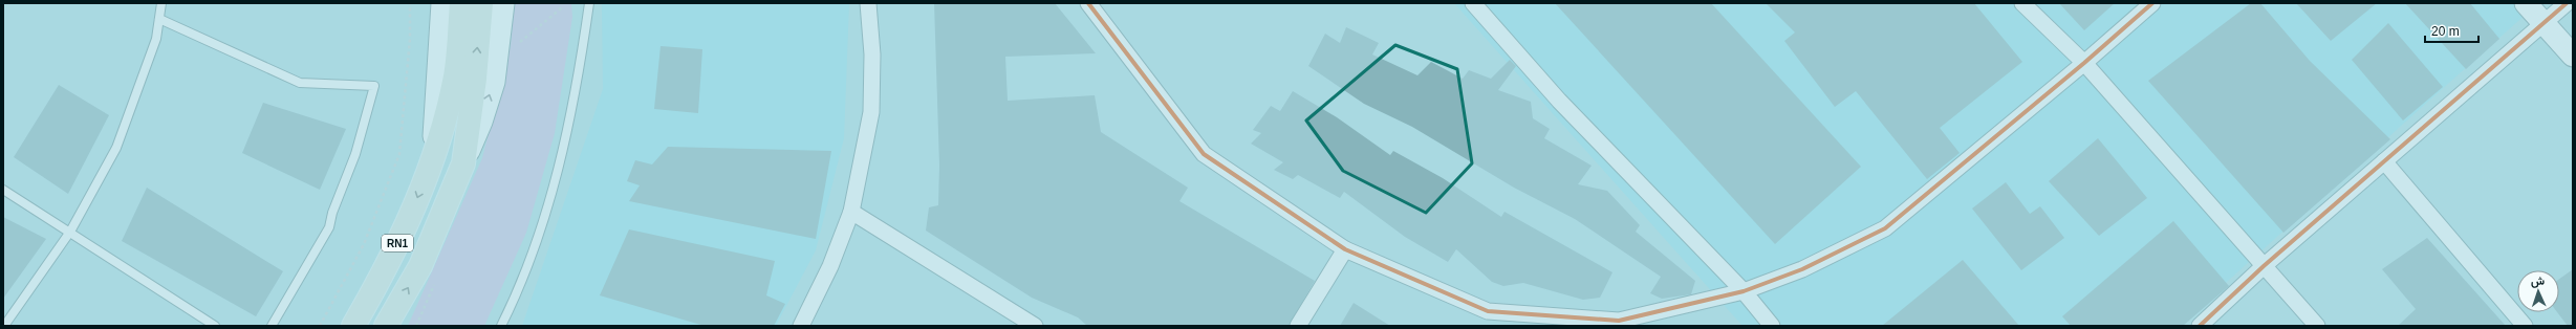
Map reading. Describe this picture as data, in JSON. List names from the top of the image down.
{
  "streets": {
    "highway": ["RN1"]
  },
  "scale_bar": "20 m",
  "north": "top"
}
